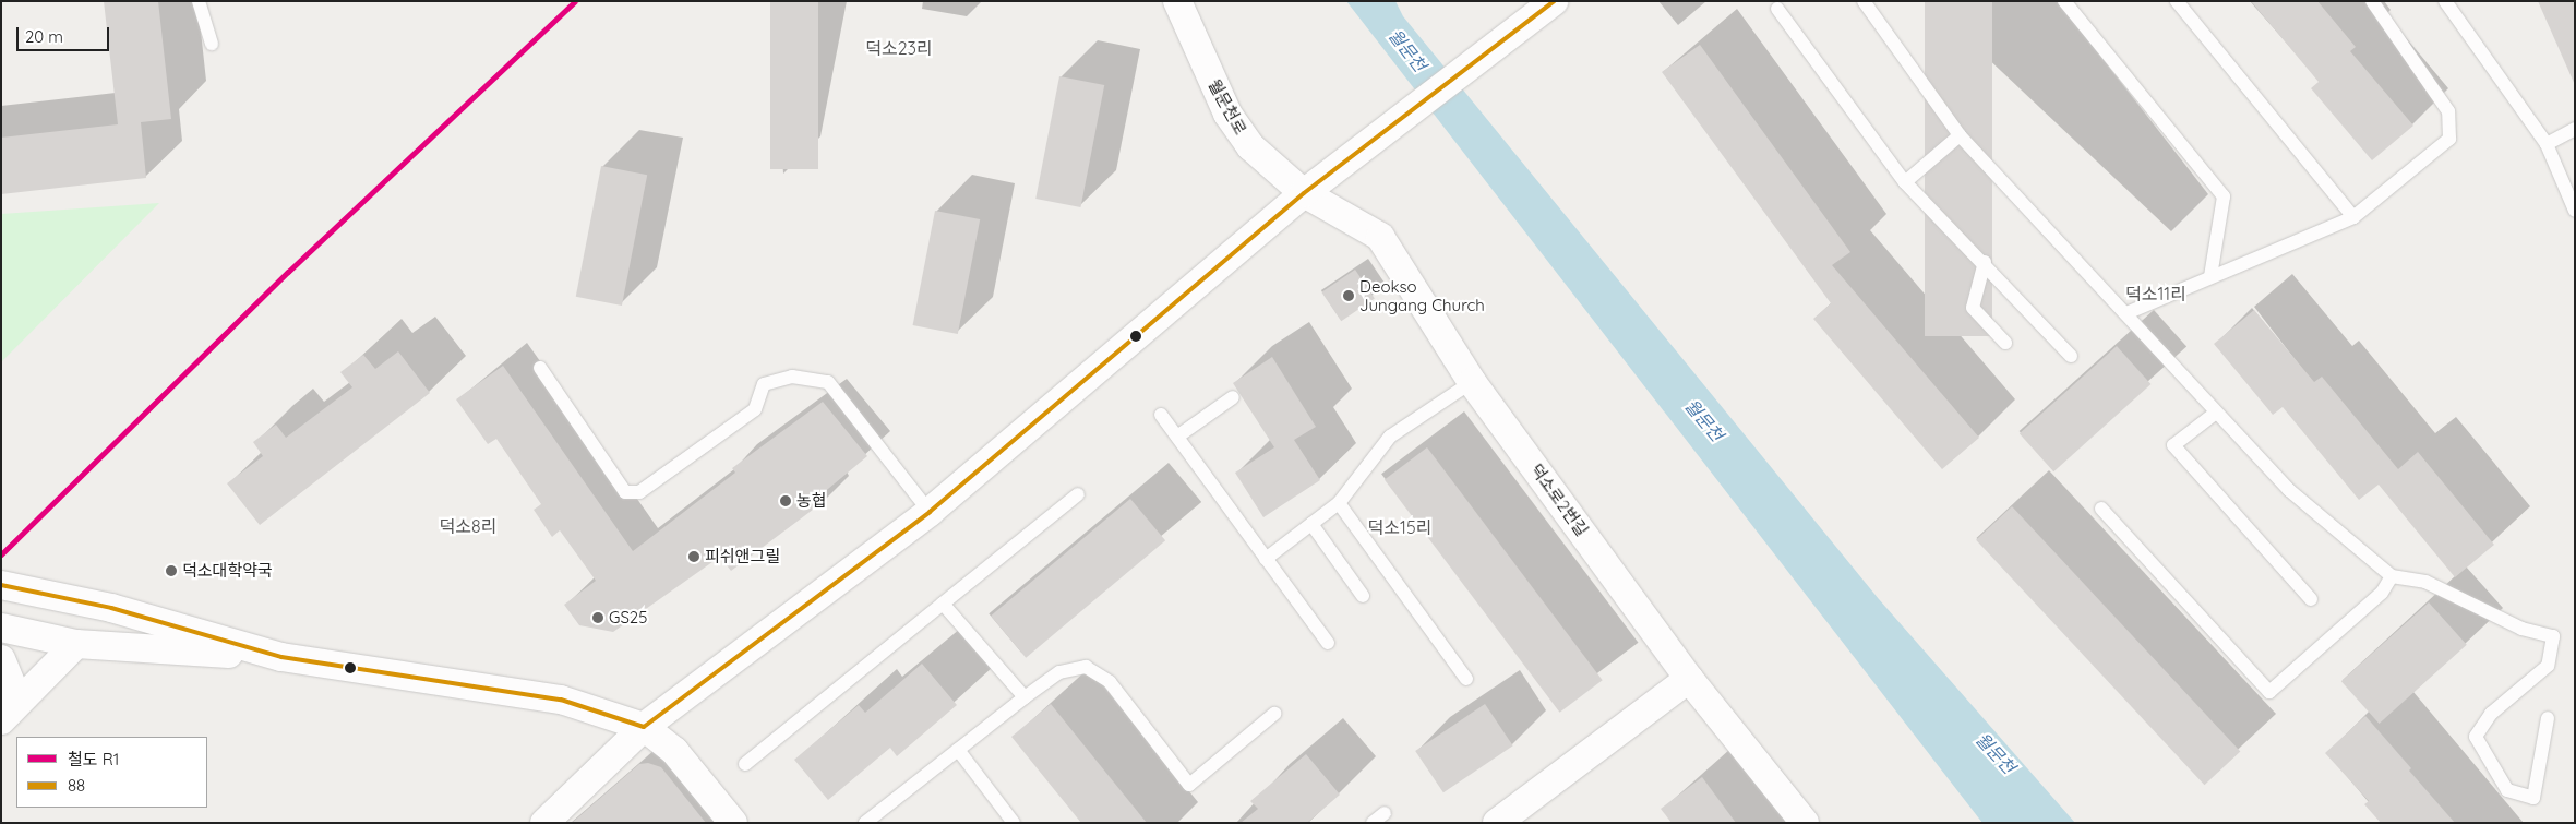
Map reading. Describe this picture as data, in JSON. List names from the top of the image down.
{
  "streets": {
    "street": ["월문천로", "덕소로2번길"]
  },
  "crossings": [
    ["월문천로", "덕소로2번길"]
  ],
  "districts": [
    "덕소23리",
    "덕소11리",
    "덕소8리",
    "덕소15리"
  ],
  "water": ["월문천"],
  "places": [
    "Deokso Jungang Church",
    "농협",
    "피쉬앤그릴",
    "덕소대학약국",
    "GS25"
  ],
  "lines": ["rail line R1", "transit line 88"],
  "legend": ["철도 R1", "88"],
  "scale_bar": "20 m"
}
